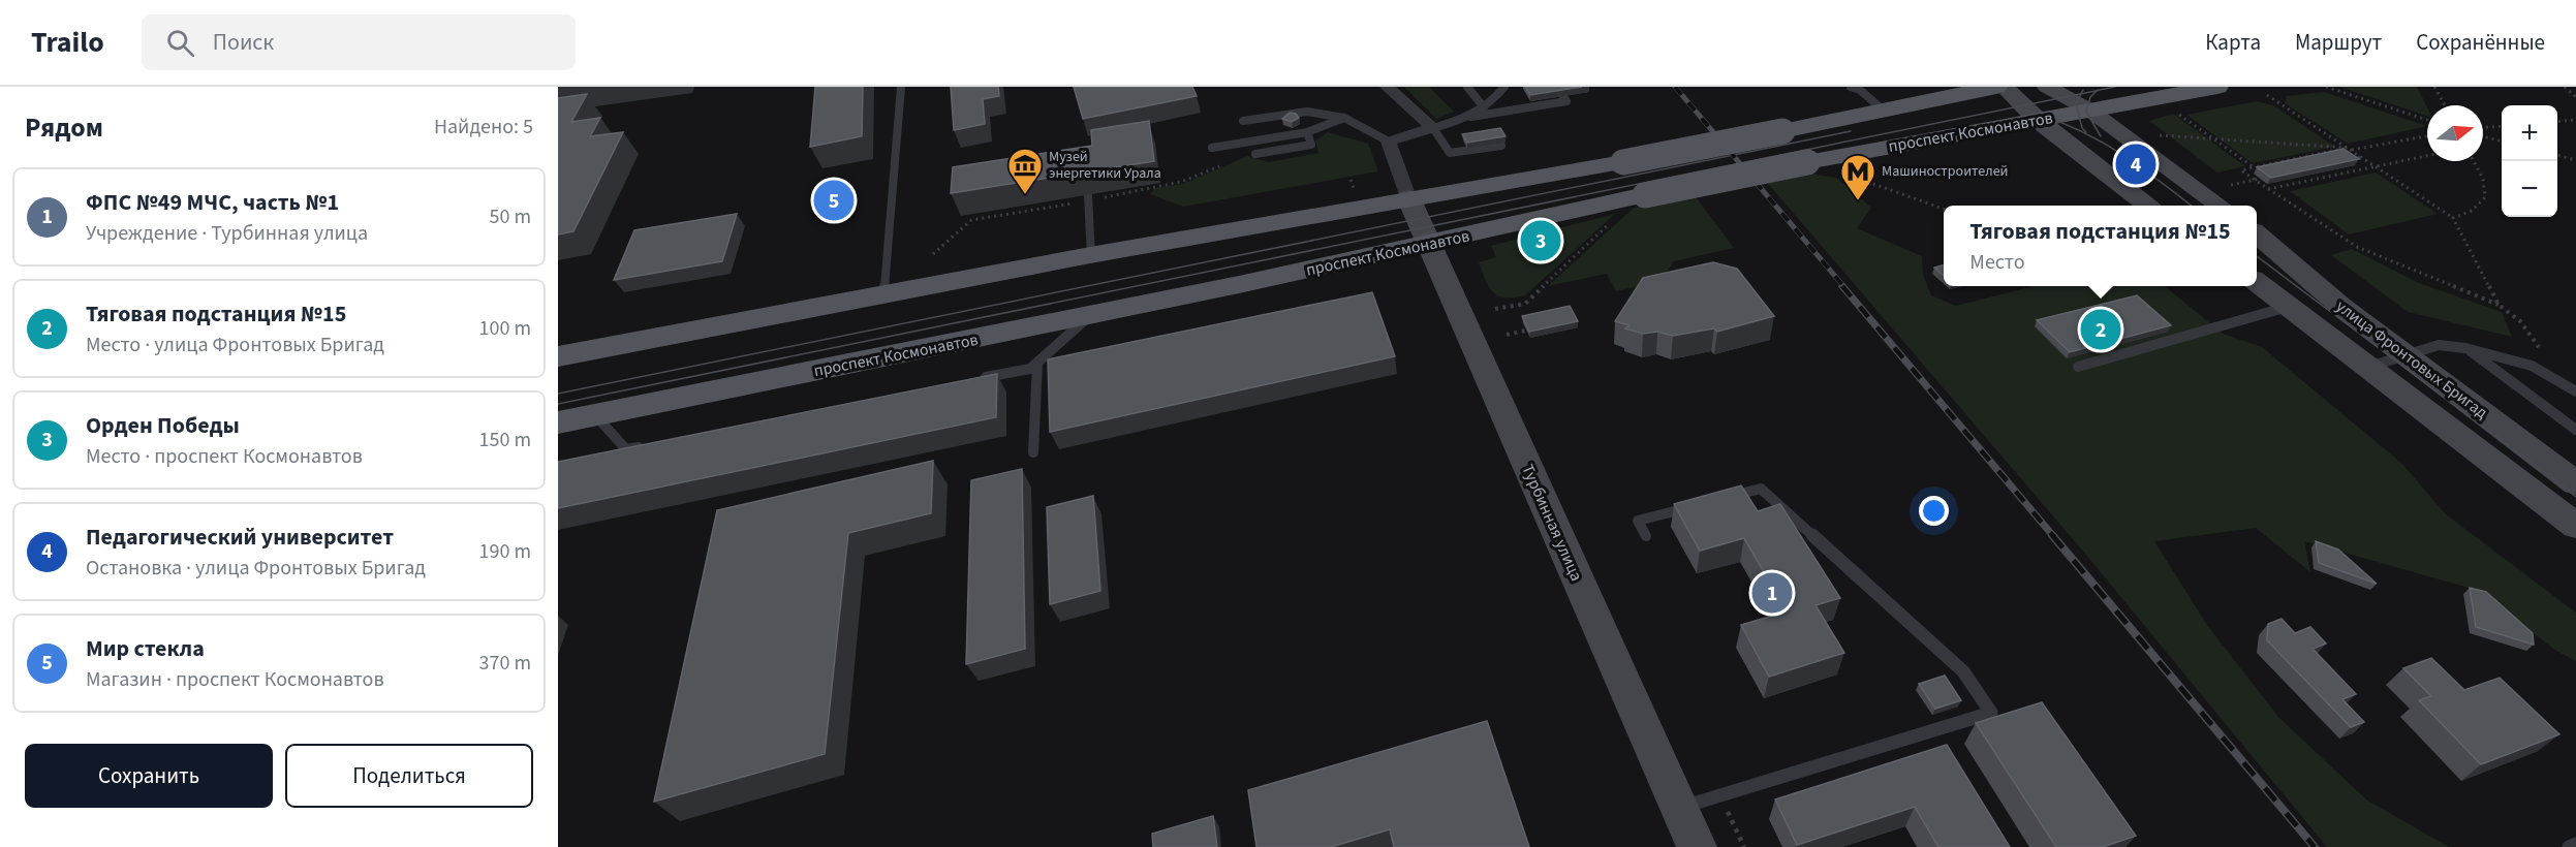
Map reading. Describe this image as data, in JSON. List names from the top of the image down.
{
  "streets": {
    "main road": ["проспект Космонавтов", "улица Фронтовых Бригад", "Турбинная улица"]
  },
  "crossings": [
    ["проспект Космонавтов", "Турбинная улица"]
  ],
  "places": {
    "museum": ["Музей энергетики Урала"],
    "metro station": ["Машиностроителей"]
  },
  "north": "right",
  "page": {
    "header": "Trailo",
    "search": "Поиск",
    "nav": ["Карта", "Маршрут", "Сохранённые"],
    "heading": ["Рядом", "Найдено: 5"],
    "map_buttons": ["+", "−"],
    "pins": [
      "4",
      "5",
      "3",
      "2",
      "1"
    ],
    "list": [
      {
        "mark": "1",
        "name": "ФПС №49 МЧС, часть №1",
        "note": "Учреждение · Турбинная улица",
        "value": "50 m"
      },
      {
        "mark": "2",
        "name": "Тяговая подстанция №15",
        "note": "Место · улица Фронтовых Бригад",
        "value": "100 m"
      },
      {
        "mark": "3",
        "name": "Орден Победы",
        "note": "Место · проспект Космонавтов",
        "value": "150 m"
      },
      {
        "mark": "4",
        "name": "Педагогический университет",
        "note": "Остановка · улица Фронтовых Бригад",
        "value": "190 m"
      },
      {
        "mark": "5",
        "name": "Мир стекла",
        "note": "Магазин · проспект Космонавтов",
        "value": "370 m"
      }
    ],
    "popup": ["Тяговая подстанция №15", "Место"],
    "buttons": ["Сохранить", "Поделиться"]
  }
}
